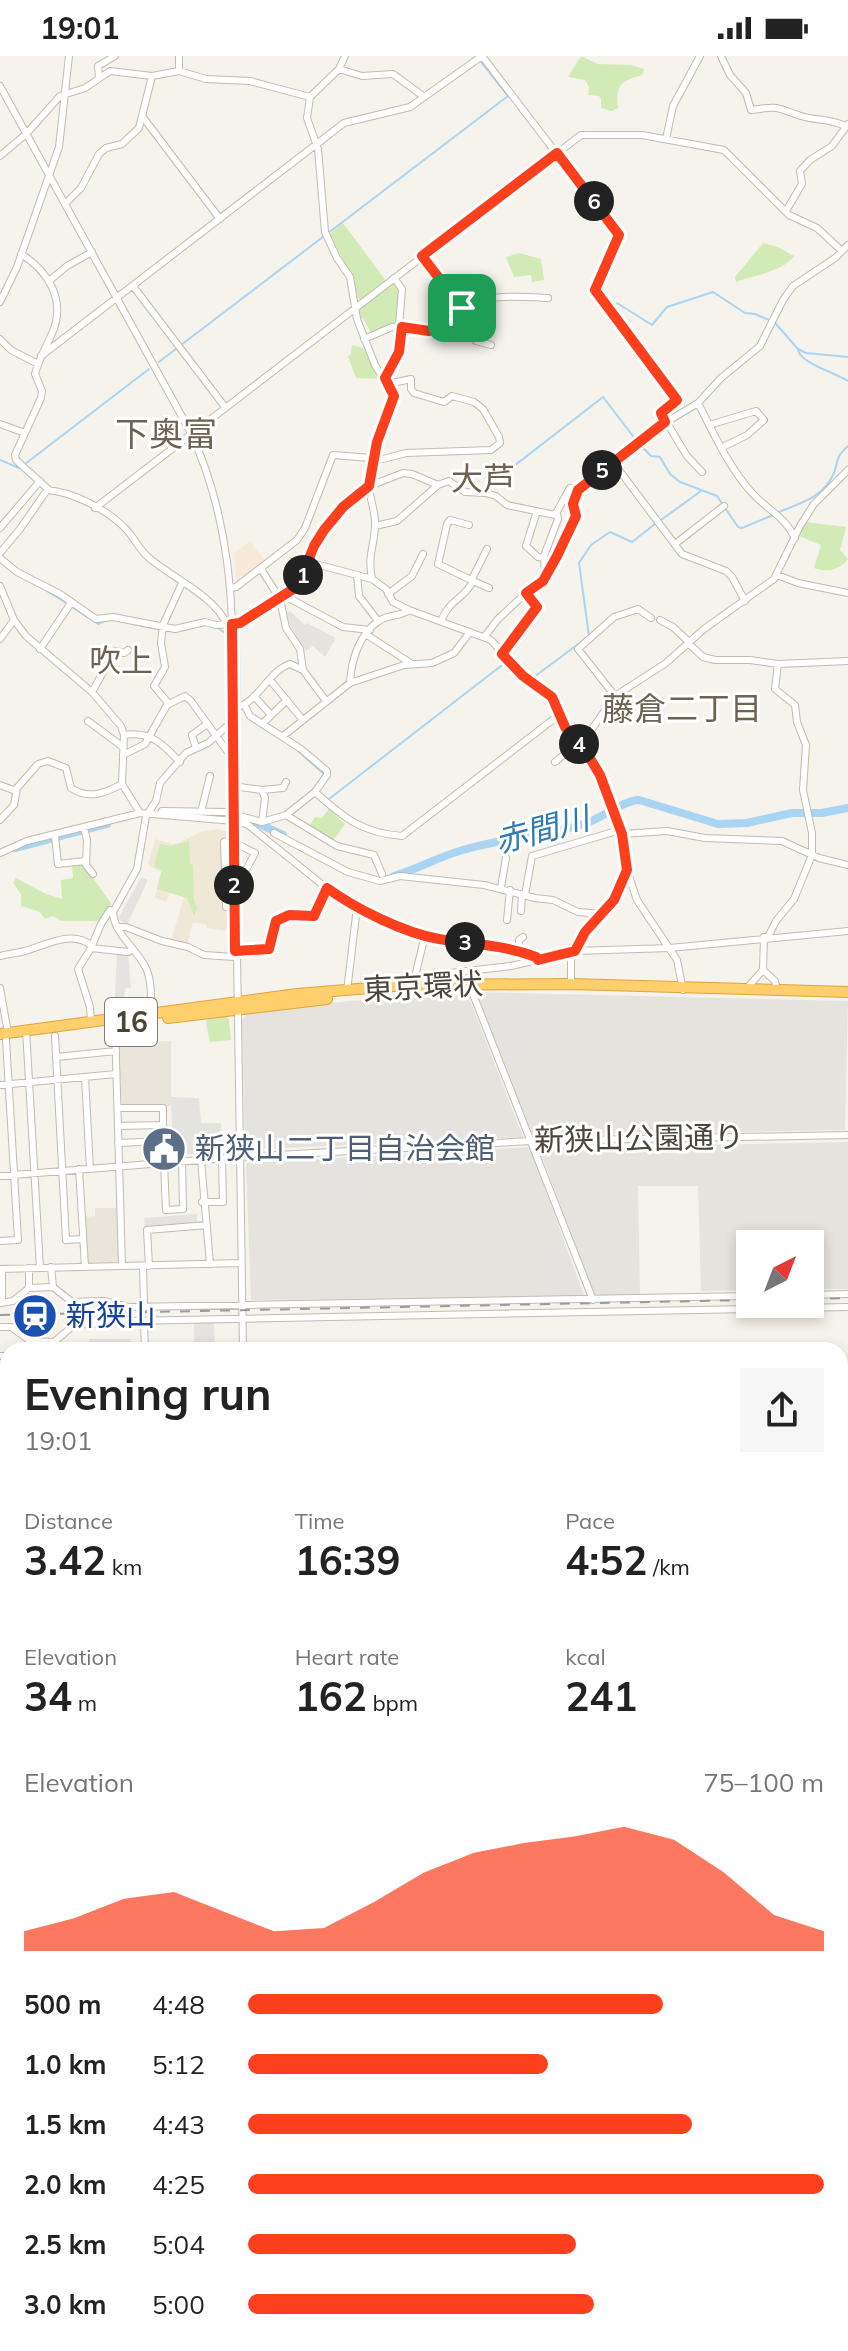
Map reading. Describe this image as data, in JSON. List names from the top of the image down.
{
  "streets": {
    "highway": ["東京環状", "16"],
    "street": ["新狭山公園通り"]
  },
  "districts": [
    "下奥富",
    "大芦",
    "吹上",
    "藤倉二丁目"
  ],
  "water": ["赤間川"],
  "places": {
    "public building": ["新狭山二丁目自治会館"],
    "station": ["新狭山"]
  },
  "north": "top right",
  "page": {
    "status": "19:01",
    "pins": [
      "6",
      "5",
      "1",
      "4",
      "2",
      "3"
    ],
    "heading": ["Evening run", "19:01"],
    "stats": [
      ["Distance", "3.42 km"],
      ["Time", "16:39"],
      ["Pace", "4:52 /km"],
      ["Elevation", "34 m"],
      ["Heart rate", "162 bpm"],
      ["kcal", "241"]
    ],
    "chart": ["Elevation", "75–100 m"],
    "list": [
      {
        "name": "500 m",
        "note": "4:48"
      },
      {
        "name": "1.0 km",
        "note": "5:12"
      },
      {
        "name": "1.5 km",
        "note": "4:43"
      },
      {
        "name": "2.0 km",
        "note": "4:25"
      },
      {
        "name": "2.5 km",
        "note": "5:04"
      },
      {
        "name": "3.0 km",
        "note": "5:00"
      }
    ]
  }
}
